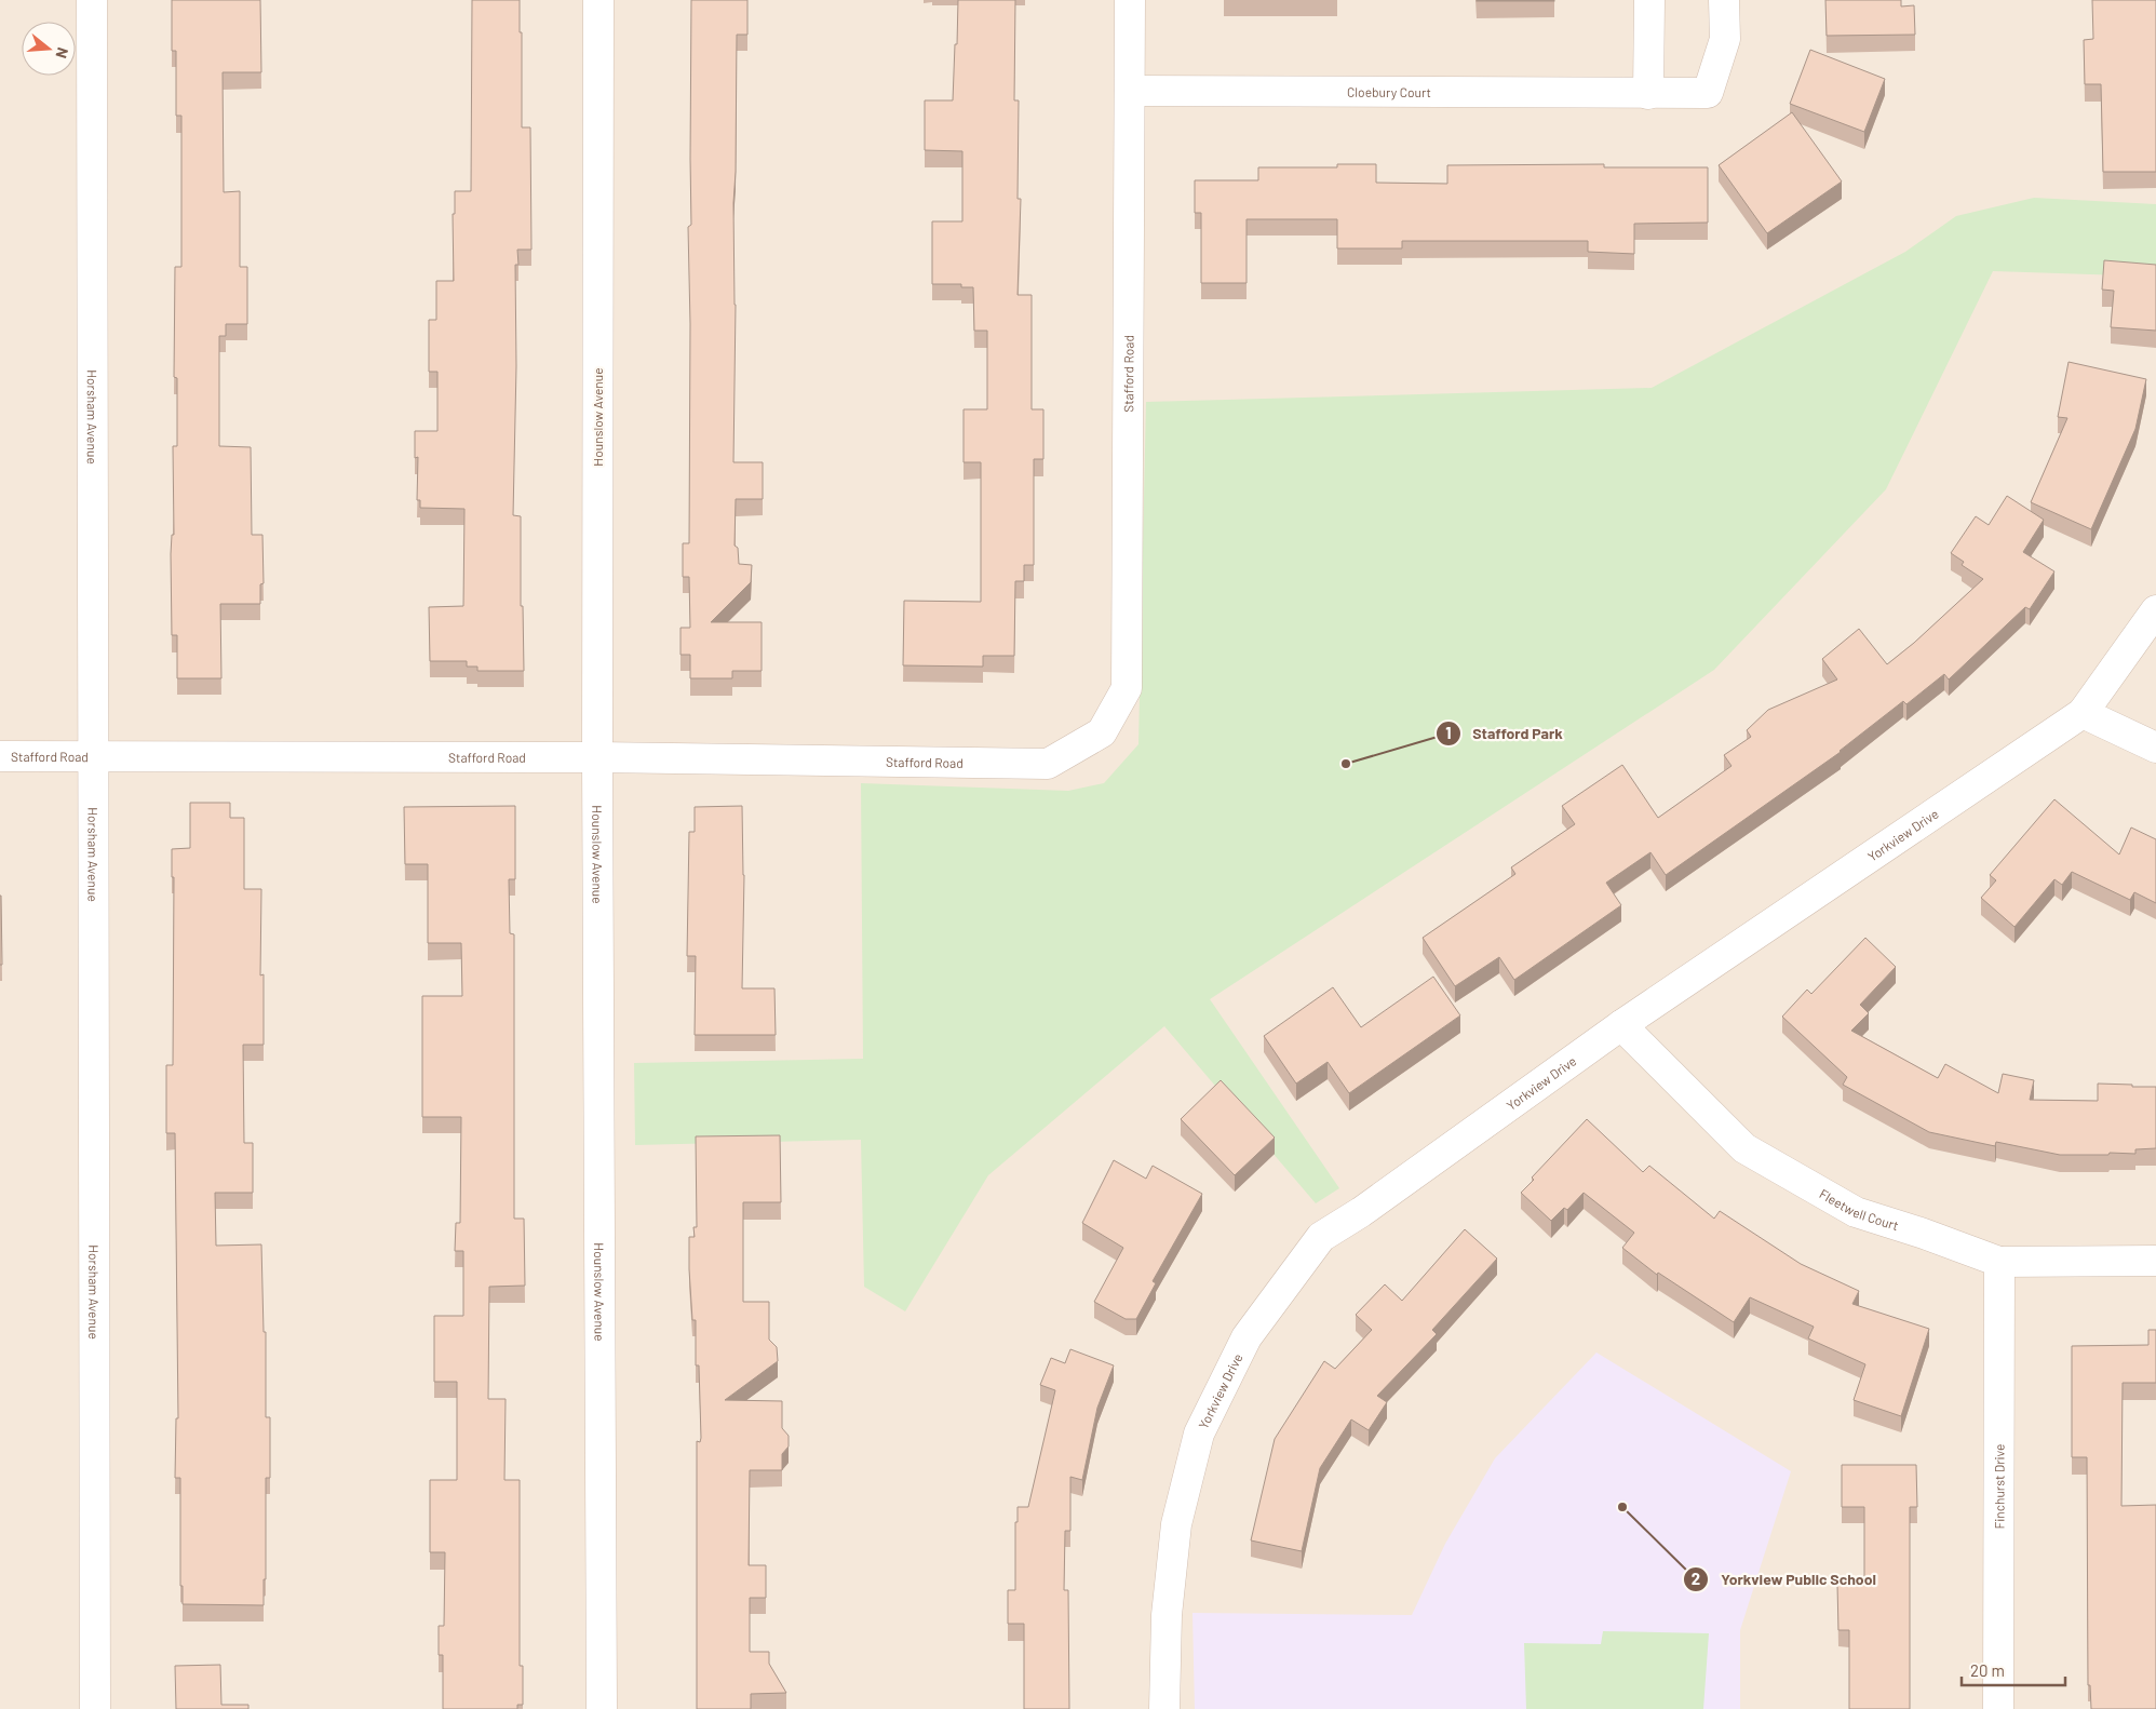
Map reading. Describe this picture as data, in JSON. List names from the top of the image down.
{
  "streets": {
    "street": [
      "Cloebury Court",
      "Stafford Road",
      "Horsham Avenue",
      "Hounslow Avenue",
      "Yorkview Drive",
      "Fleetwell Court",
      "Finchurst Drive"
    ]
  },
  "crossings": [
    ["Cloebury Court", "Stafford Road"],
    ["Stafford Road", "Horsham Avenue"],
    ["Stafford Road", "Hounslow Avenue"],
    ["Yorkview Drive", "Fleetwell Court"],
    ["Fleetwell Court", "Finchurst Drive"]
  ],
  "places": ["Stafford Park", "Yorkview Public School"],
  "scale_bar": "20 m",
  "north": "right"
}
